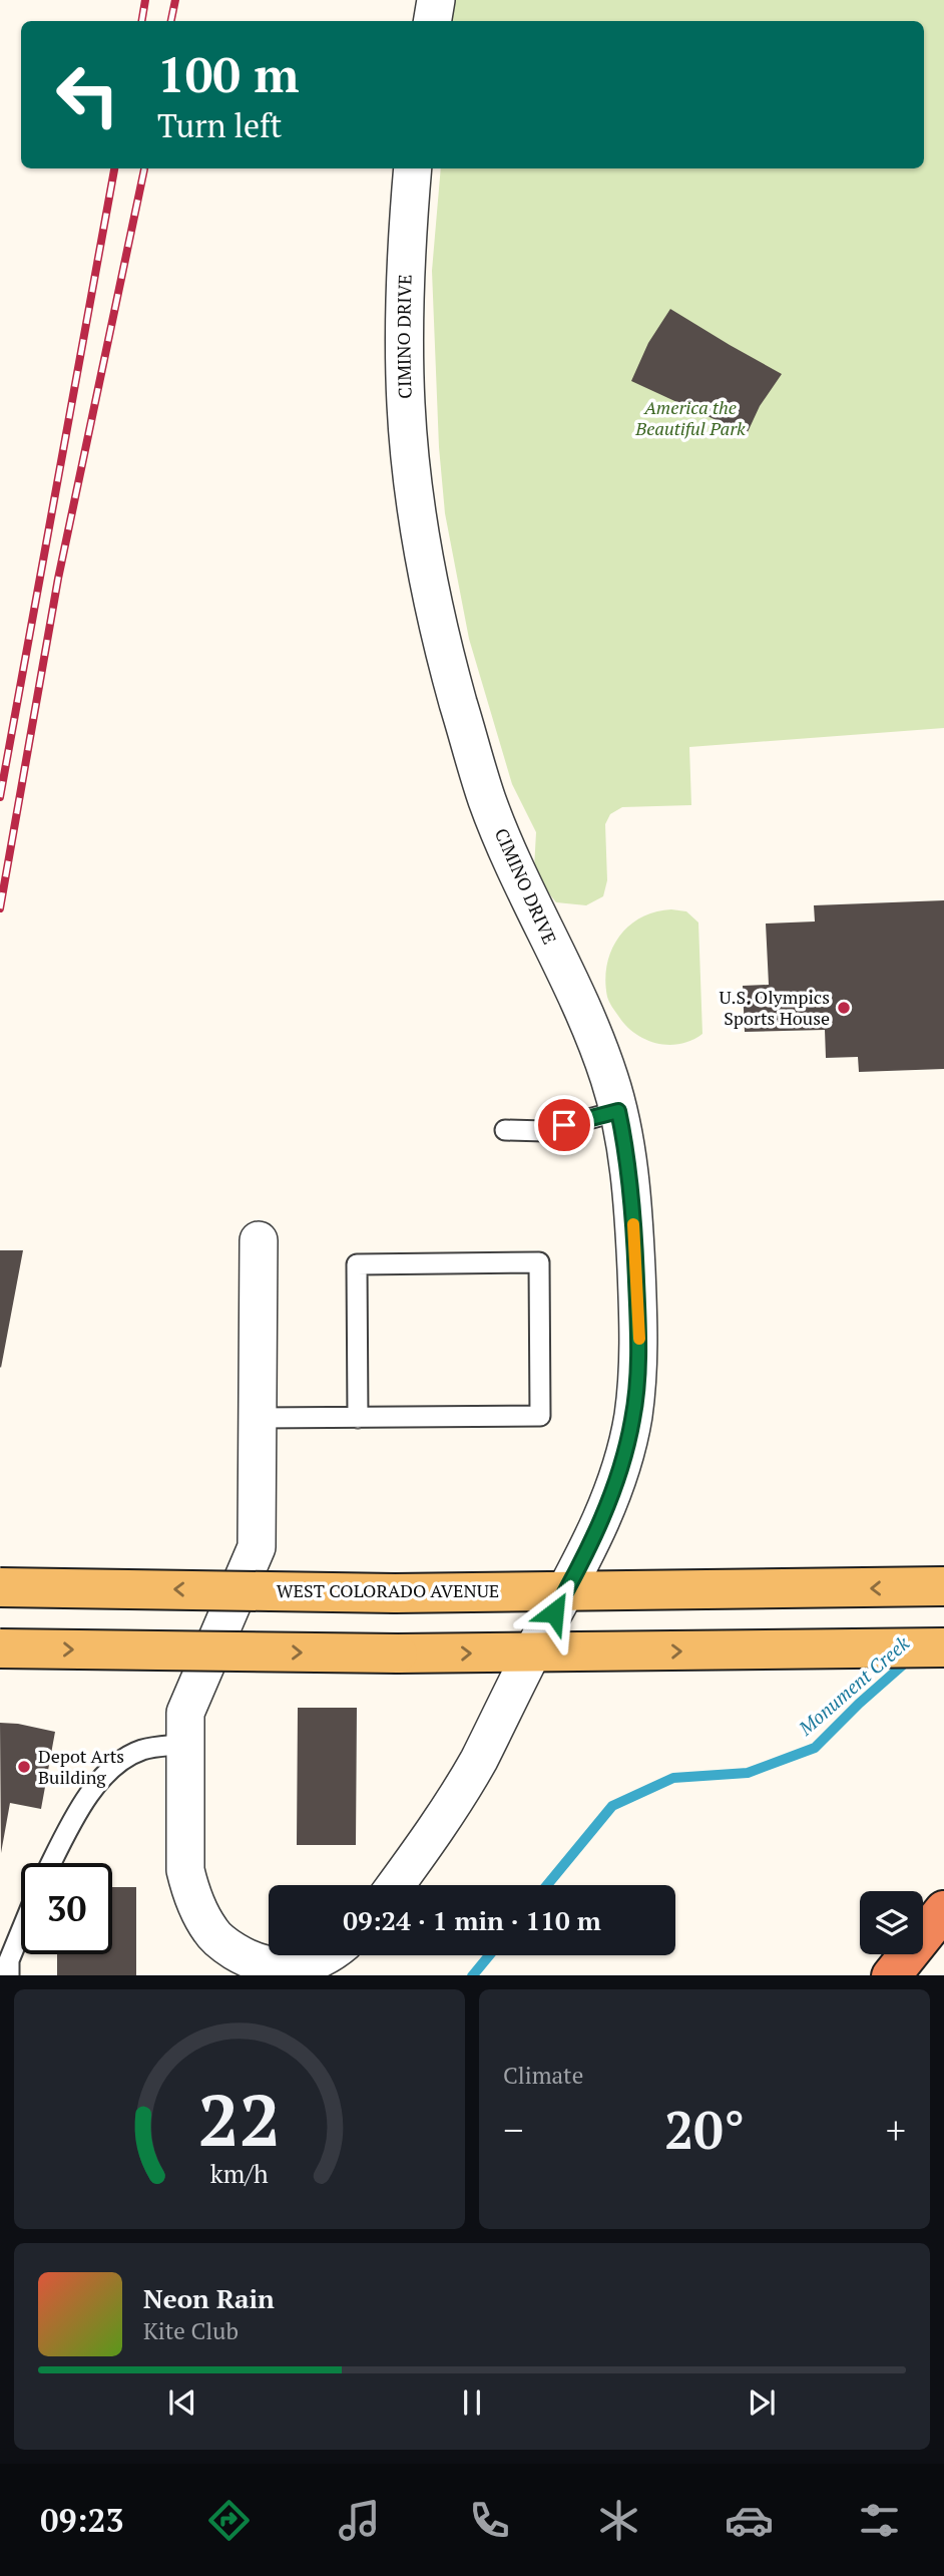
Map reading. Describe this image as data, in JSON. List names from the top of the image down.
{
  "streets": {
    "main road": ["WEST COLORADO AVENUE"],
    "street": ["CIMINO DRIVE"]
  },
  "crossings": [
    ["CIMINO DRIVE", "WEST COLORADO AVENUE"]
  ],
  "water": ["Monument Creek"],
  "parks": ["America the Beautiful Park"],
  "places": ["U.S. Olympics Sports House", "Depot Arts Building"],
  "page": {
    "turn": ["100 m", "Turn left"],
    "limit": "30",
    "trip": "09:24 · 1 min · 110 m",
    "tile": "Climate",
    "heat": ["−", "20°", "+"],
    "song": ["Neon Rain", "Kite Club"],
    "tabs": "09:23",
    "gauge": ["22", "km/h"]
  }
}
